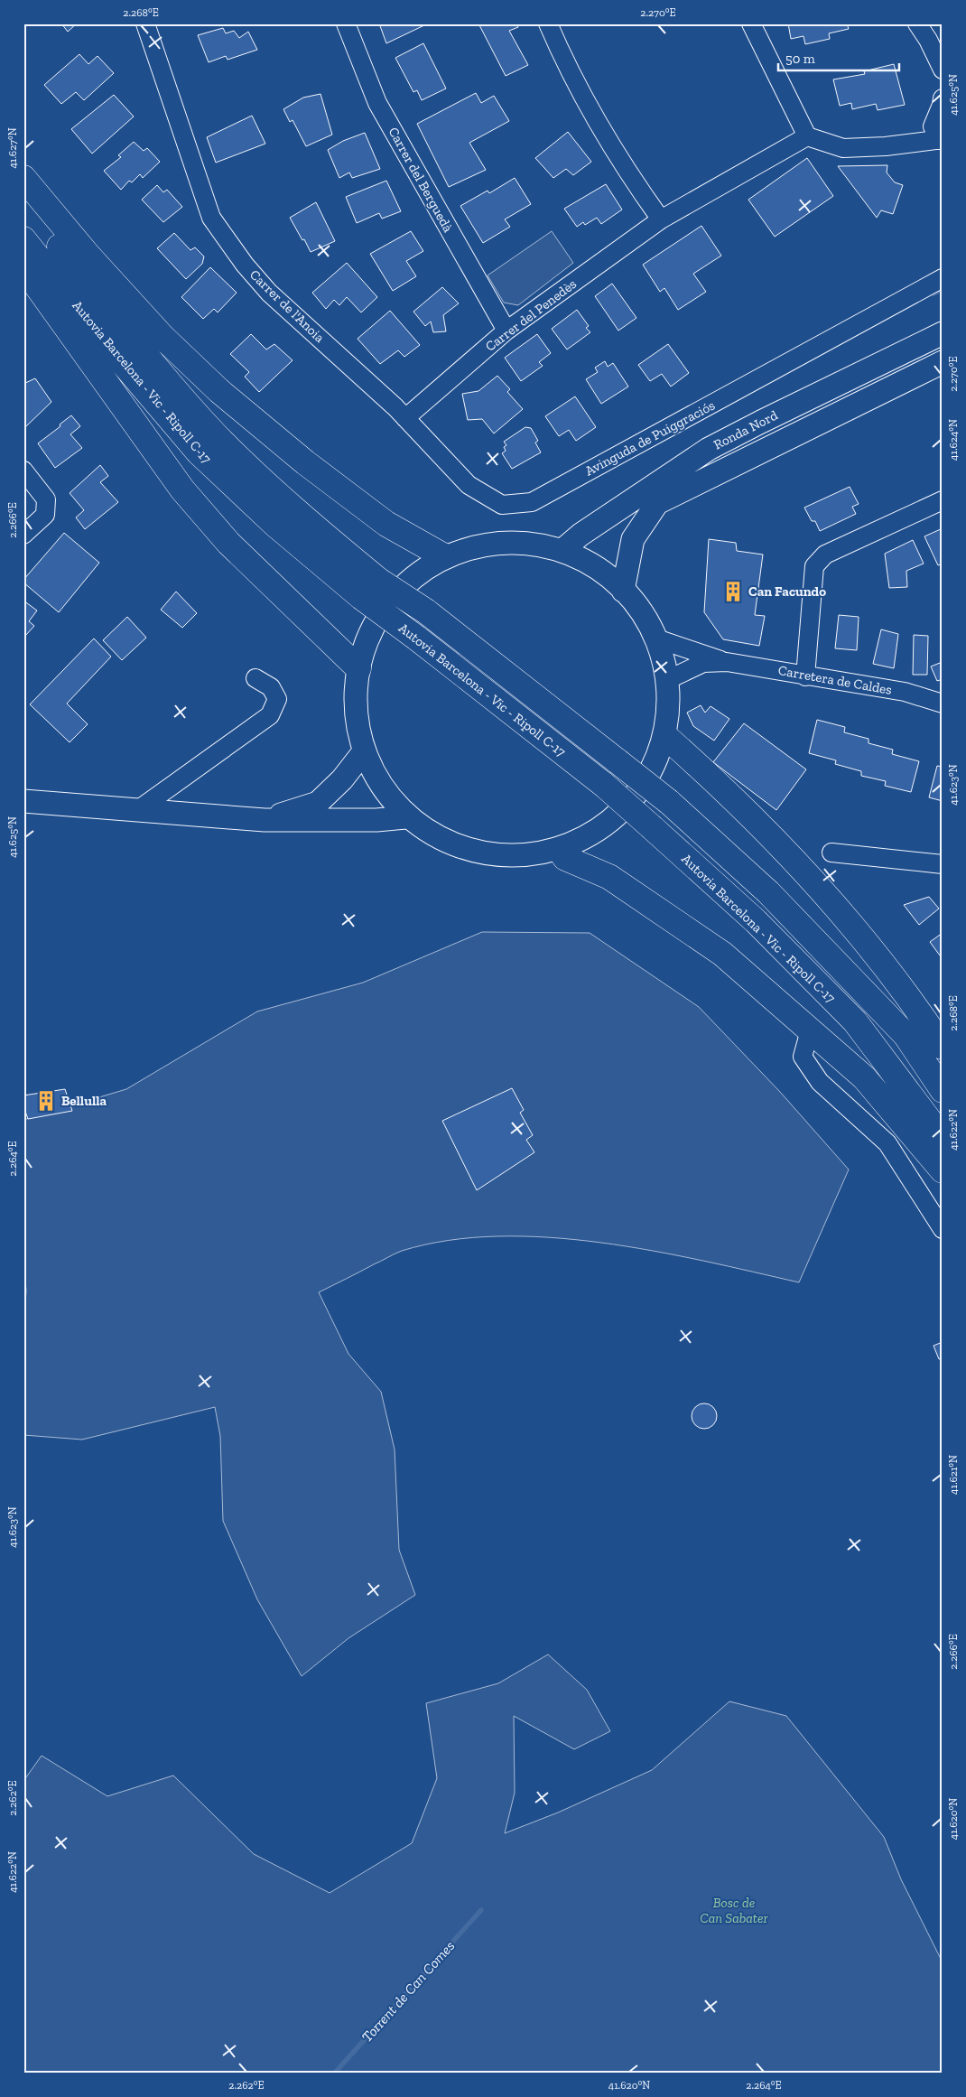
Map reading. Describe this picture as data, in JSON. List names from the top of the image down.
{
  "streets": {
    "highway": ["Autovia Barcelona - Vic - Ripoll C-17"],
    "main road": ["Ronda Nord"],
    "street": [
      "Carrer del Berguedà",
      "Carrer de l'Anoia",
      "Carrer del Penedès",
      "Avinguda de Puiggraciós",
      "Carretera de Caldes"
    ]
  },
  "crossings": [
    ["Carrer del Berguedà", "Carrer del Penedès"],
    ["Carrer de l'Anoia", "Carrer del Penedès"],
    ["Carrer de l'Anoia", "Avinguda de Puiggraciós"]
  ],
  "water": ["Torrent de Can Comes"],
  "parks": ["Bosc de Can Sabater"],
  "places": {
    "building": ["Can Facundo", "Bellulla"]
  },
  "scale_bar": "50 m",
  "coordinates": [
    "2.268°E",
    "2.270°E",
    "41.625°N",
    "41.627°N",
    "41.624°N",
    "2.266°E",
    "41.623°N",
    "41.622°N",
    "2.264°E",
    "41.621°N",
    "2.262°E",
    "41.620°N"
  ]
}
